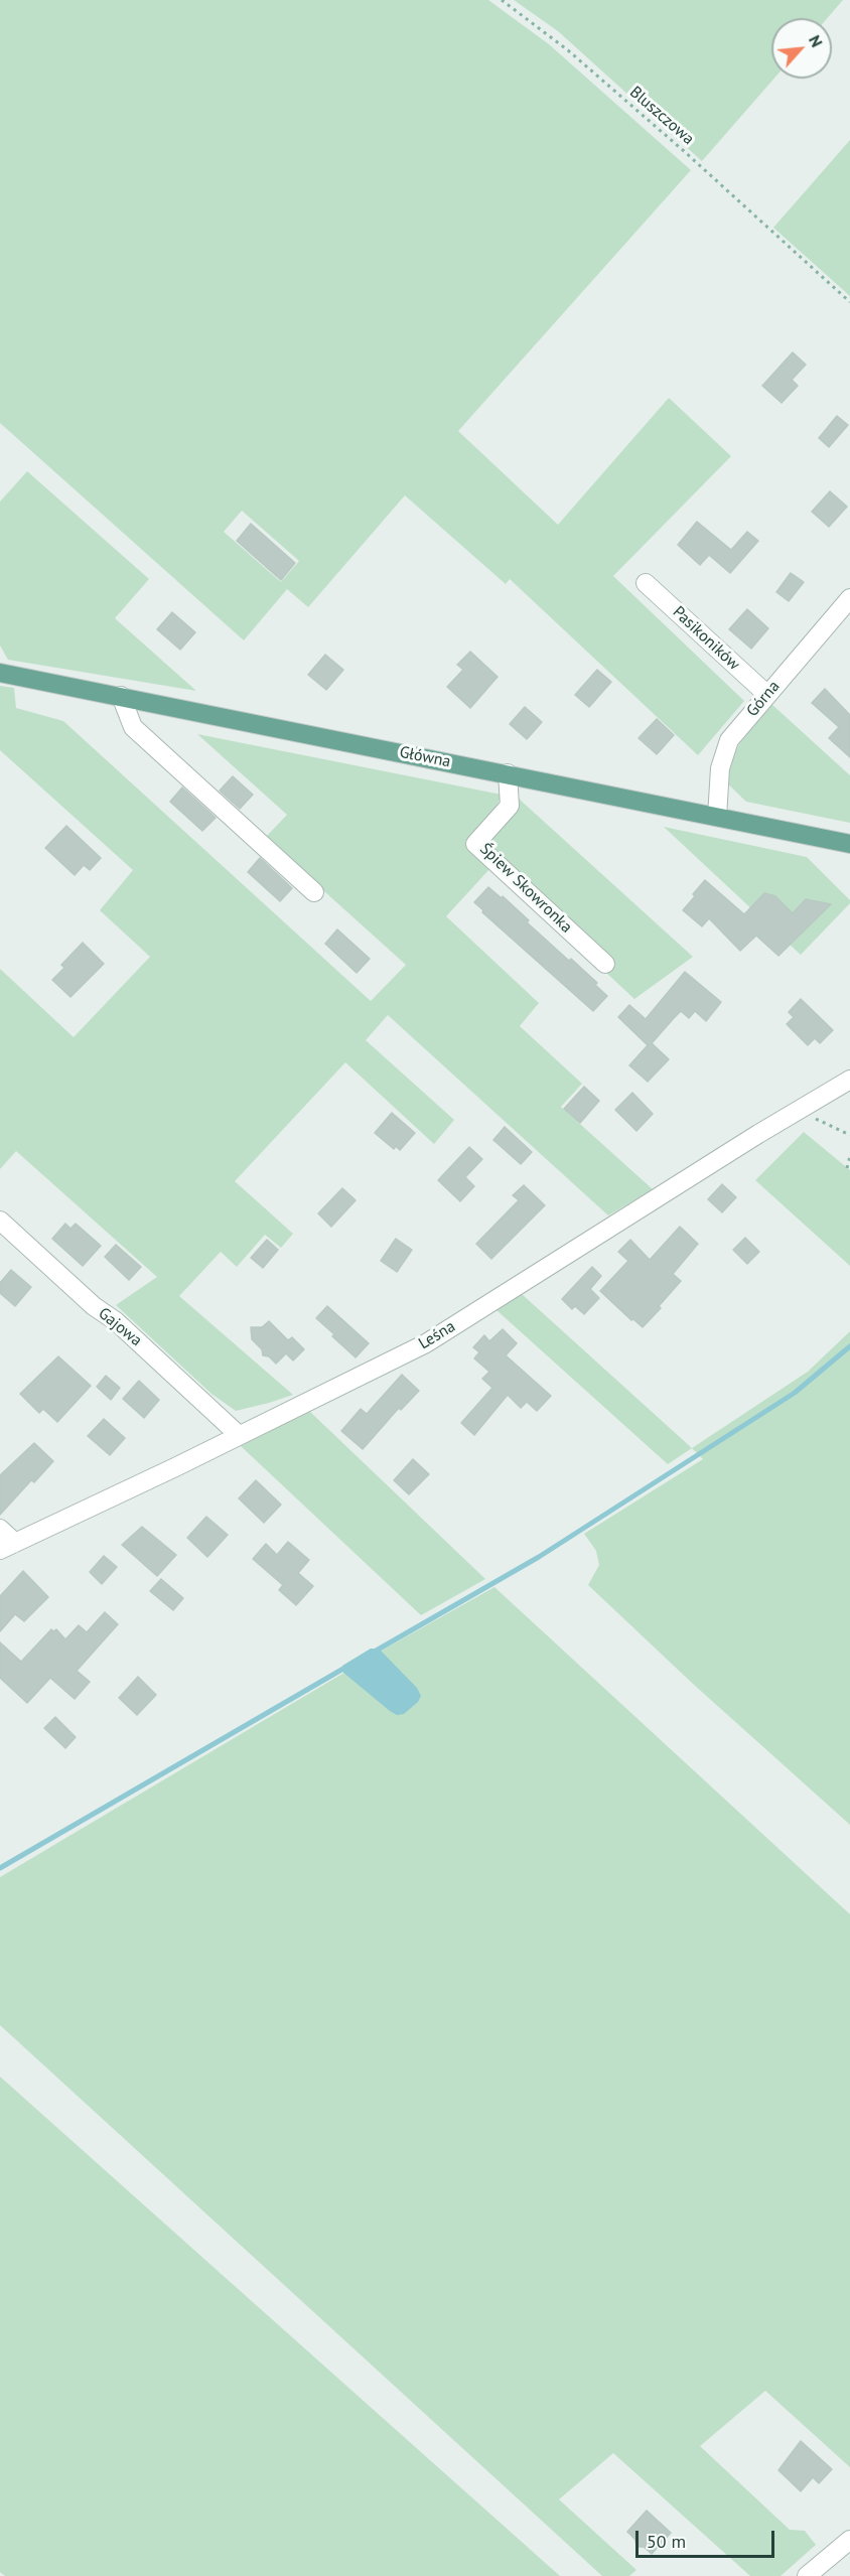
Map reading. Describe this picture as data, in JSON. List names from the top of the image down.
{
  "streets": {
    "main road": ["Główna"],
    "street": [
      "Pasikoników",
      "Górna",
      "Śpiew Skowronka",
      "Gajowa",
      "Leśna"
    ],
    "path": ["Bluszczowa"]
  },
  "crossings": [
    ["Pasikoników", "Górna"],
    ["Górna", "Główna"],
    ["Główna", "Śpiew Skowronka"],
    ["Gajowa", "Leśna"]
  ],
  "scale_bar": "50 m",
  "north": "top right"
}
